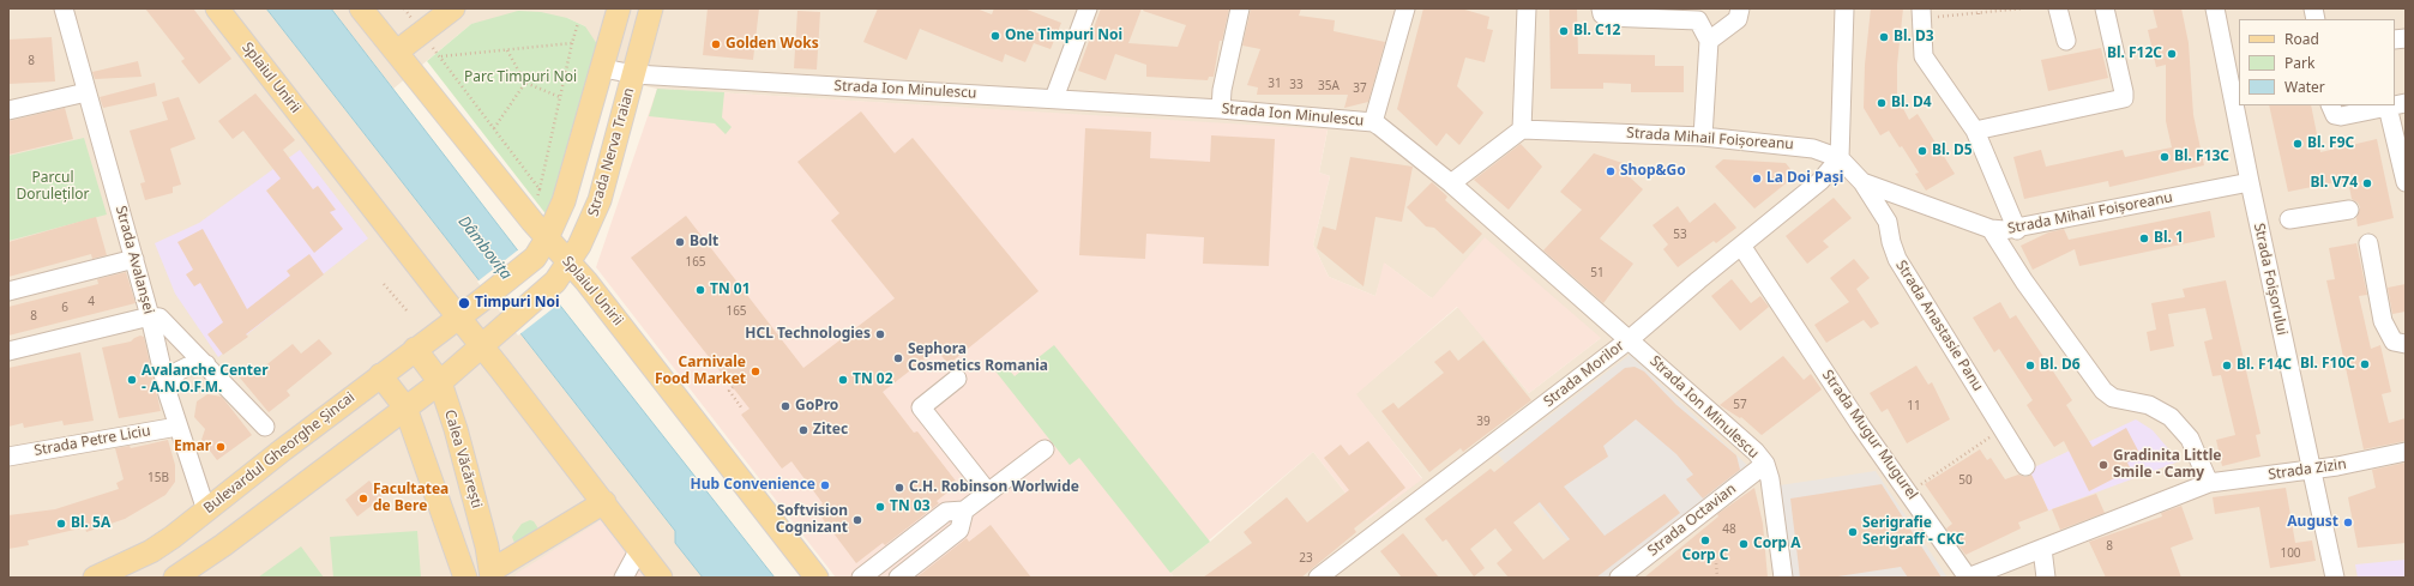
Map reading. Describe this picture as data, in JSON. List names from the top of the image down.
{
  "streets": {
    "main road": [
      "Splaiul Unirii",
      "Strada Nerva Traian",
      "Bulevardul Gheorghe Șincai",
      "Calea Văcărești"
    ],
    "street": [
      "Strada Ion Minulescu",
      "Strada Mihail Foișoreanu",
      "Strada Avalanșei",
      "Strada Foișorului",
      "Strada Anastasie Panu",
      "Strada Morilor",
      "Strada Mugur Mugurel",
      "Strada Petre Liciu",
      "Strada Zizin",
      "Strada Octavian"
    ]
  },
  "crossings": [
    ["Splaiul Unirii", "Strada Nerva Traian"],
    ["Splaiul Unirii", "Bulevardul Gheorghe Șincai"],
    ["Strada Ion Minulescu", "Strada Nerva Traian"],
    ["Strada Ion Minulescu", "Strada Morilor"],
    ["Strada Ion Minulescu", "Strada Octavian"],
    ["Strada Mihail Foișoreanu", "Strada Foișorului"],
    ["Strada Mihail Foișoreanu", "Strada Anastasie Panu"],
    ["Strada Mihail Foișoreanu", "Strada Morilor"],
    ["Strada Avalanșei", "Strada Petre Liciu"],
    ["Strada Avalanșei", "Bulevardul Gheorghe Șincai"],
    ["Strada Foișorului", "Strada Zizin"],
    ["Strada Morilor", "Strada Mugur Mugurel"],
    ["Strada Mugur Mugurel", "Strada Zizin"],
    ["Bulevardul Gheorghe Șincai", "Calea Văcărești"]
  ],
  "water": ["Dâmbovița"],
  "parks": ["Parc Timpuri Noi", "Parcul Doruleților"],
  "places": [
    "Bl. C12",
    "One Timpuri Noi",
    "Bl. D3",
    "Golden Woks",
    "Bl. F12C",
    "Bl. D4",
    "Bl. F9C",
    "Bl. D5",
    "Bl. F13C",
    "Shop&Go",
    "La Doi Pași",
    "Bl. V74",
    "Bl. 1",
    "Bolt",
    "TN 01",
    "Timpuri Noi",
    "HCL Technologies",
    "Sephora Cosmetics Romania",
    "Bl. F10C",
    "Bl. D6",
    "Bl. F14C",
    "Carnivale Food Market",
    "Avalanche Center - A.N.O.F.M.",
    "TN 02",
    "GoPro",
    "Zitec",
    "Emar",
    "Gradinita Little Smile - Camy",
    "Hub Convenience",
    "C.H. Robinson Worlwide",
    "Facultatea de Bere",
    "TN 03",
    "Softvision Cognizant",
    "August",
    "Bl. 5A",
    "Serigrafie Serigraff - CKC",
    "Corp C",
    "Corp A"
  ],
  "house_numbers": [
    "8",
    "31",
    "33",
    "35A",
    "37",
    "53",
    "165",
    "51",
    "4",
    "6",
    "165",
    "8",
    "57",
    "11",
    "39",
    "15B",
    "50",
    "48",
    "8",
    "100",
    "23"
  ],
  "legend": ["Road", "Park", "Water"]
}
